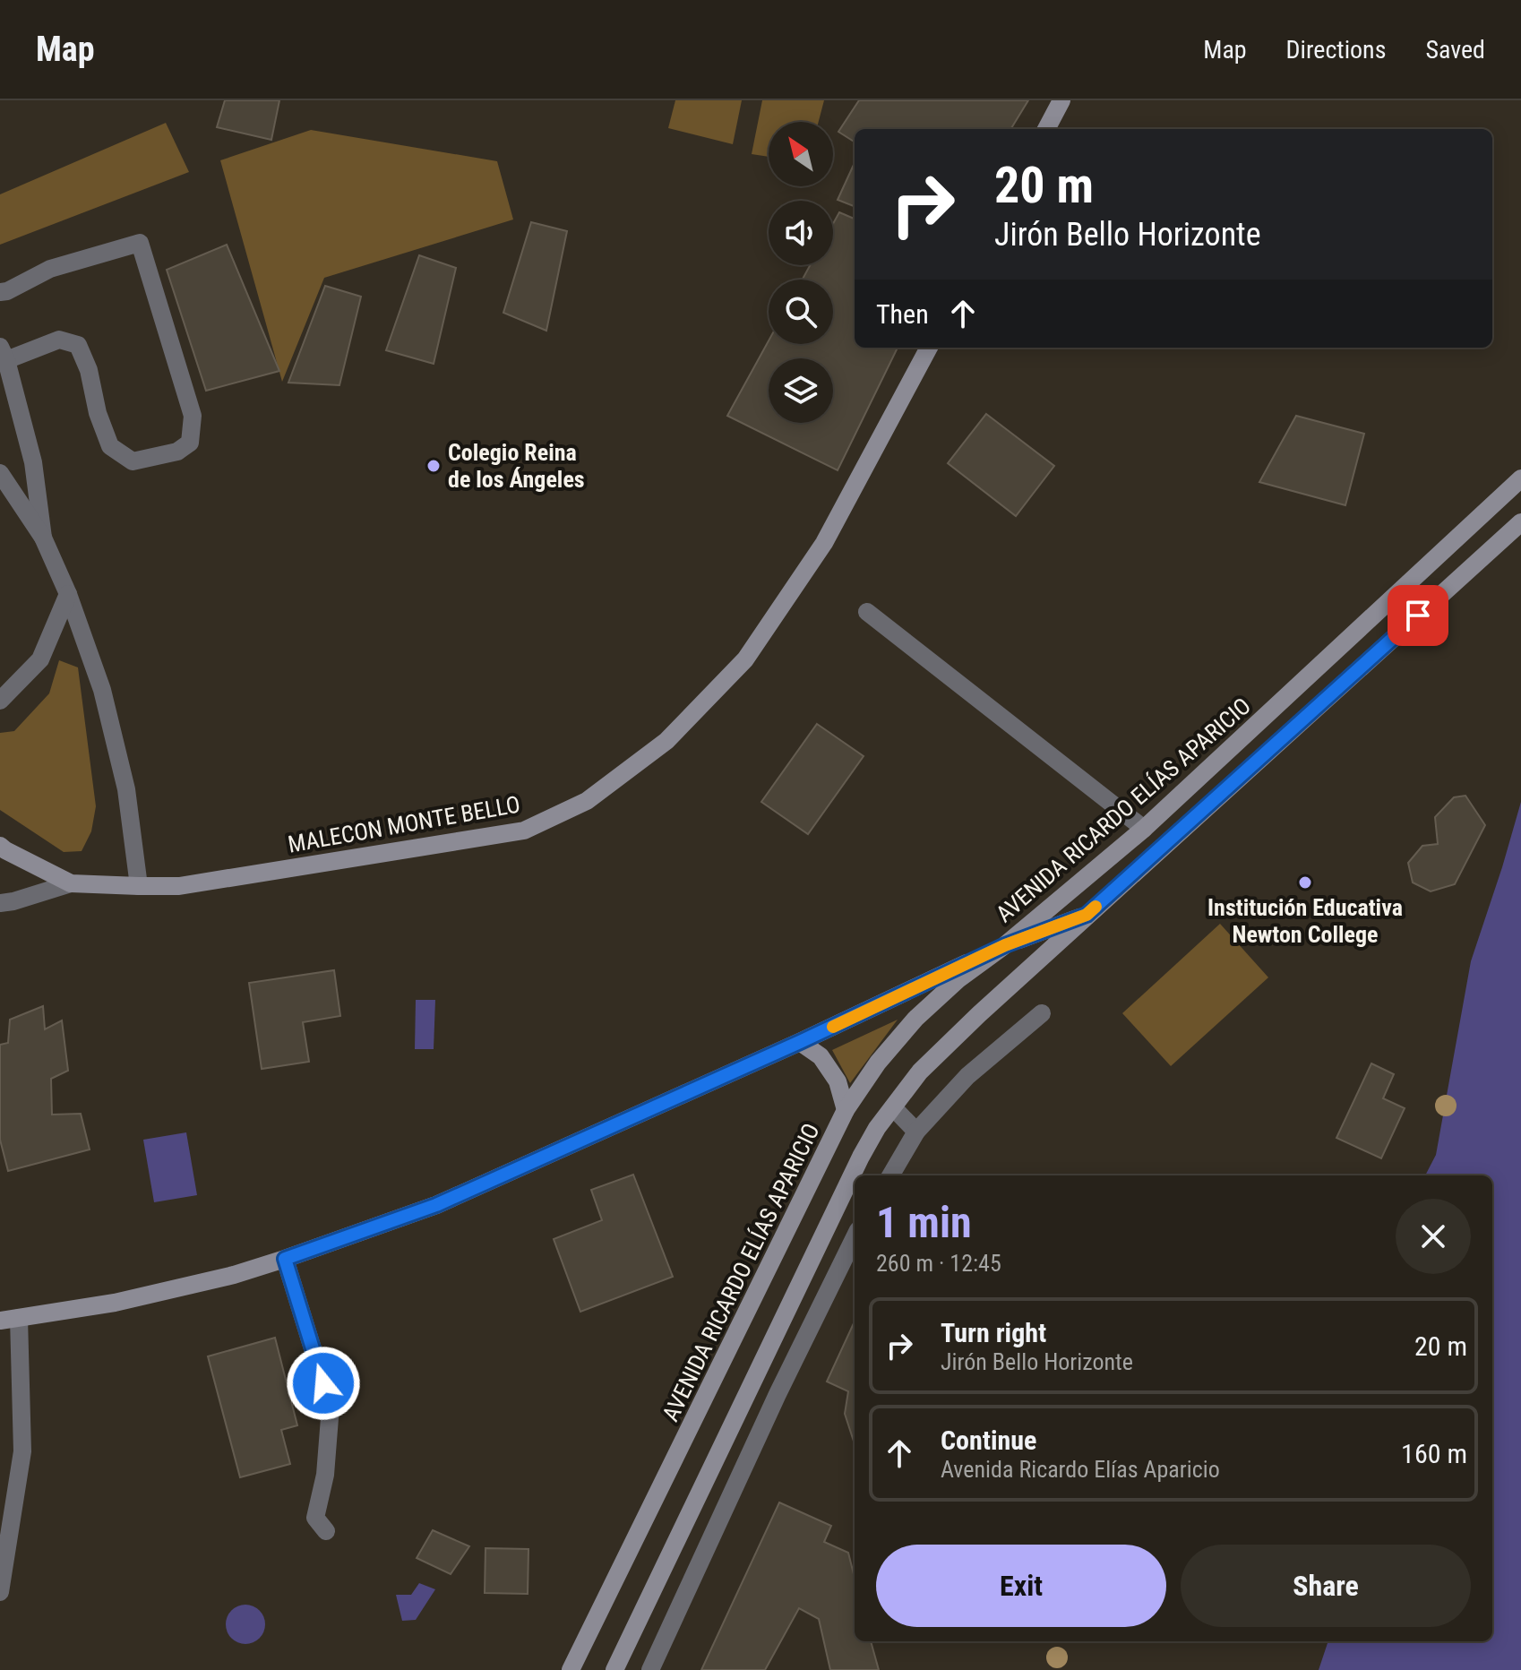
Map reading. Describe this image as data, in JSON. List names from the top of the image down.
{
  "streets": {
    "street": ["AVENIDA RICARDO ELÍAS APARICIO", "MALECON MONTE BELLO"]
  },
  "places": ["Colegio Reina de los Ángeles", "Institución Educativa Newton College"],
  "north": "top left",
  "page": {
    "header": "Map",
    "nav": ["Map", "Directions", "Saved"],
    "turn": ["20 m", "Jirón Bello Horizonte"],
    "then": "Then",
    "heading": ["1 min", "260 m · 12:45"],
    "list": [
      {
        "name": "Turn right",
        "note": "Jirón Bello Horizonte",
        "value": "20 m"
      },
      {
        "name": "Continue",
        "note": "Avenida Ricardo Elías Aparicio",
        "value": "160 m"
      }
    ],
    "buttons": ["Exit", "Share"]
  }
}
